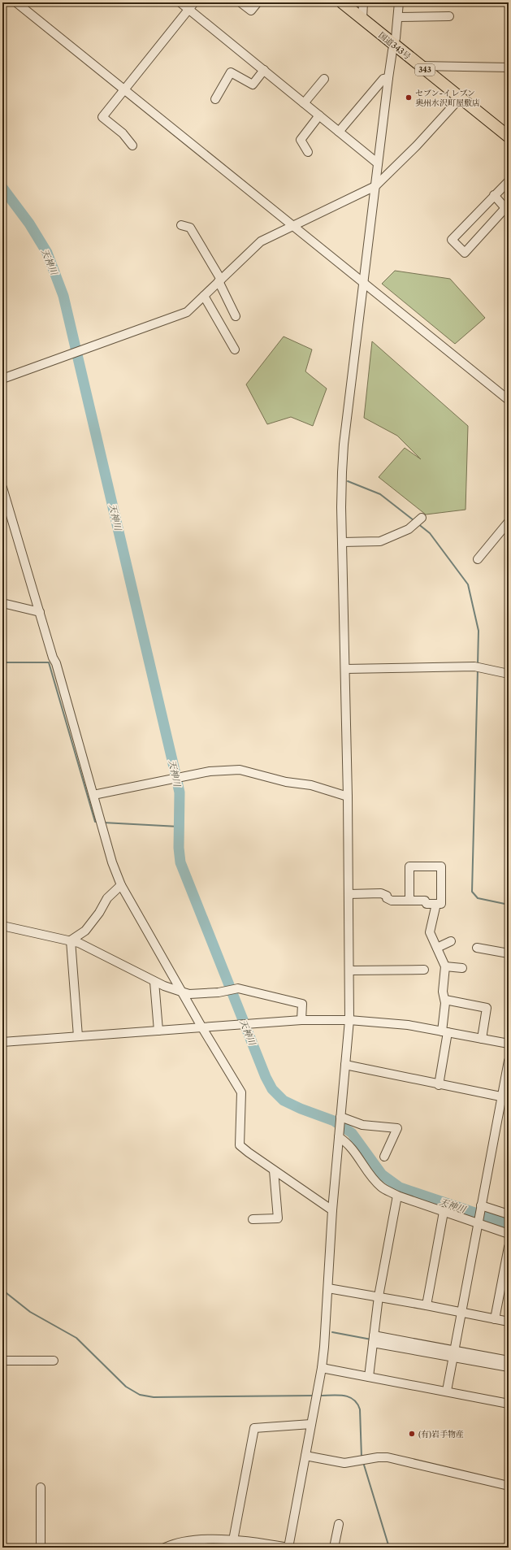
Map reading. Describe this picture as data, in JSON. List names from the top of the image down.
{
  "streets": {
    "highway": ["国道343号", "343"]
  },
  "water": ["天神川"],
  "places": ["セブン-イレブン 奥州水沢町屋敷店", "(有)岩手物産"]
}
